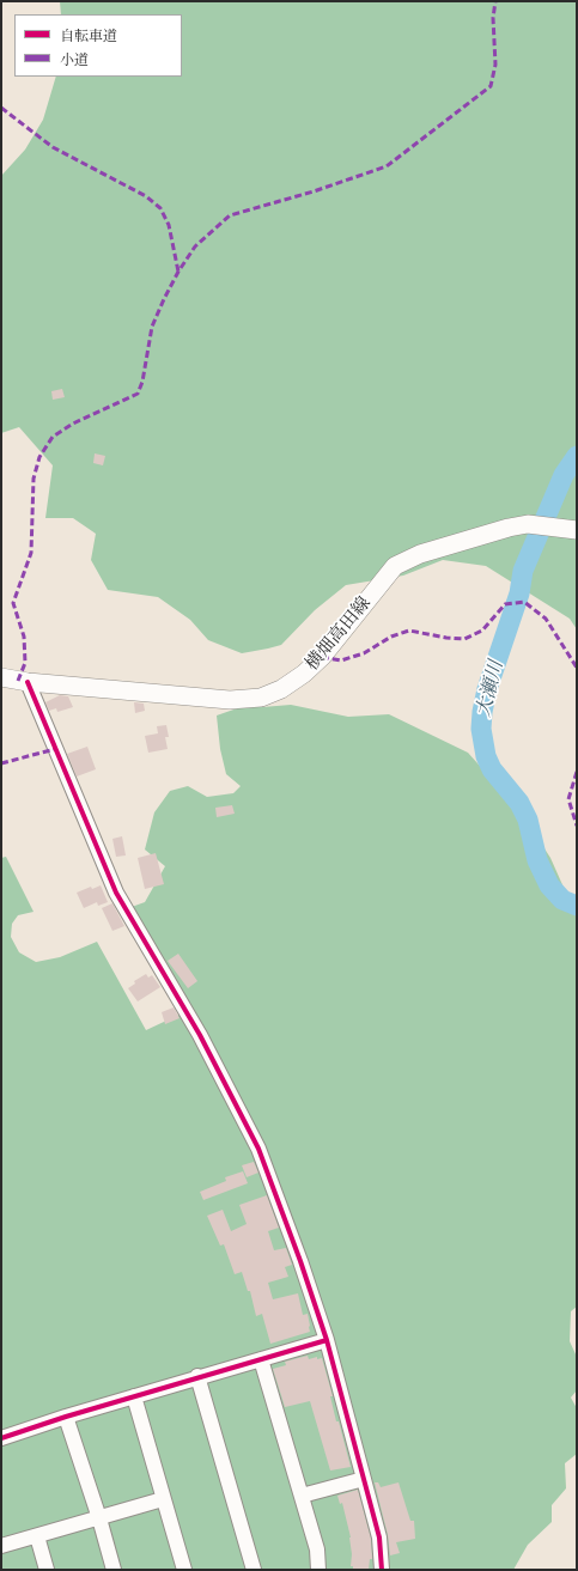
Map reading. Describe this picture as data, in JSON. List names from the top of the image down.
{
  "streets": {
    "main road": ["横畑高田線"]
  },
  "water": ["大瀬川"],
  "legend": ["自転車道", "小道"]
}
